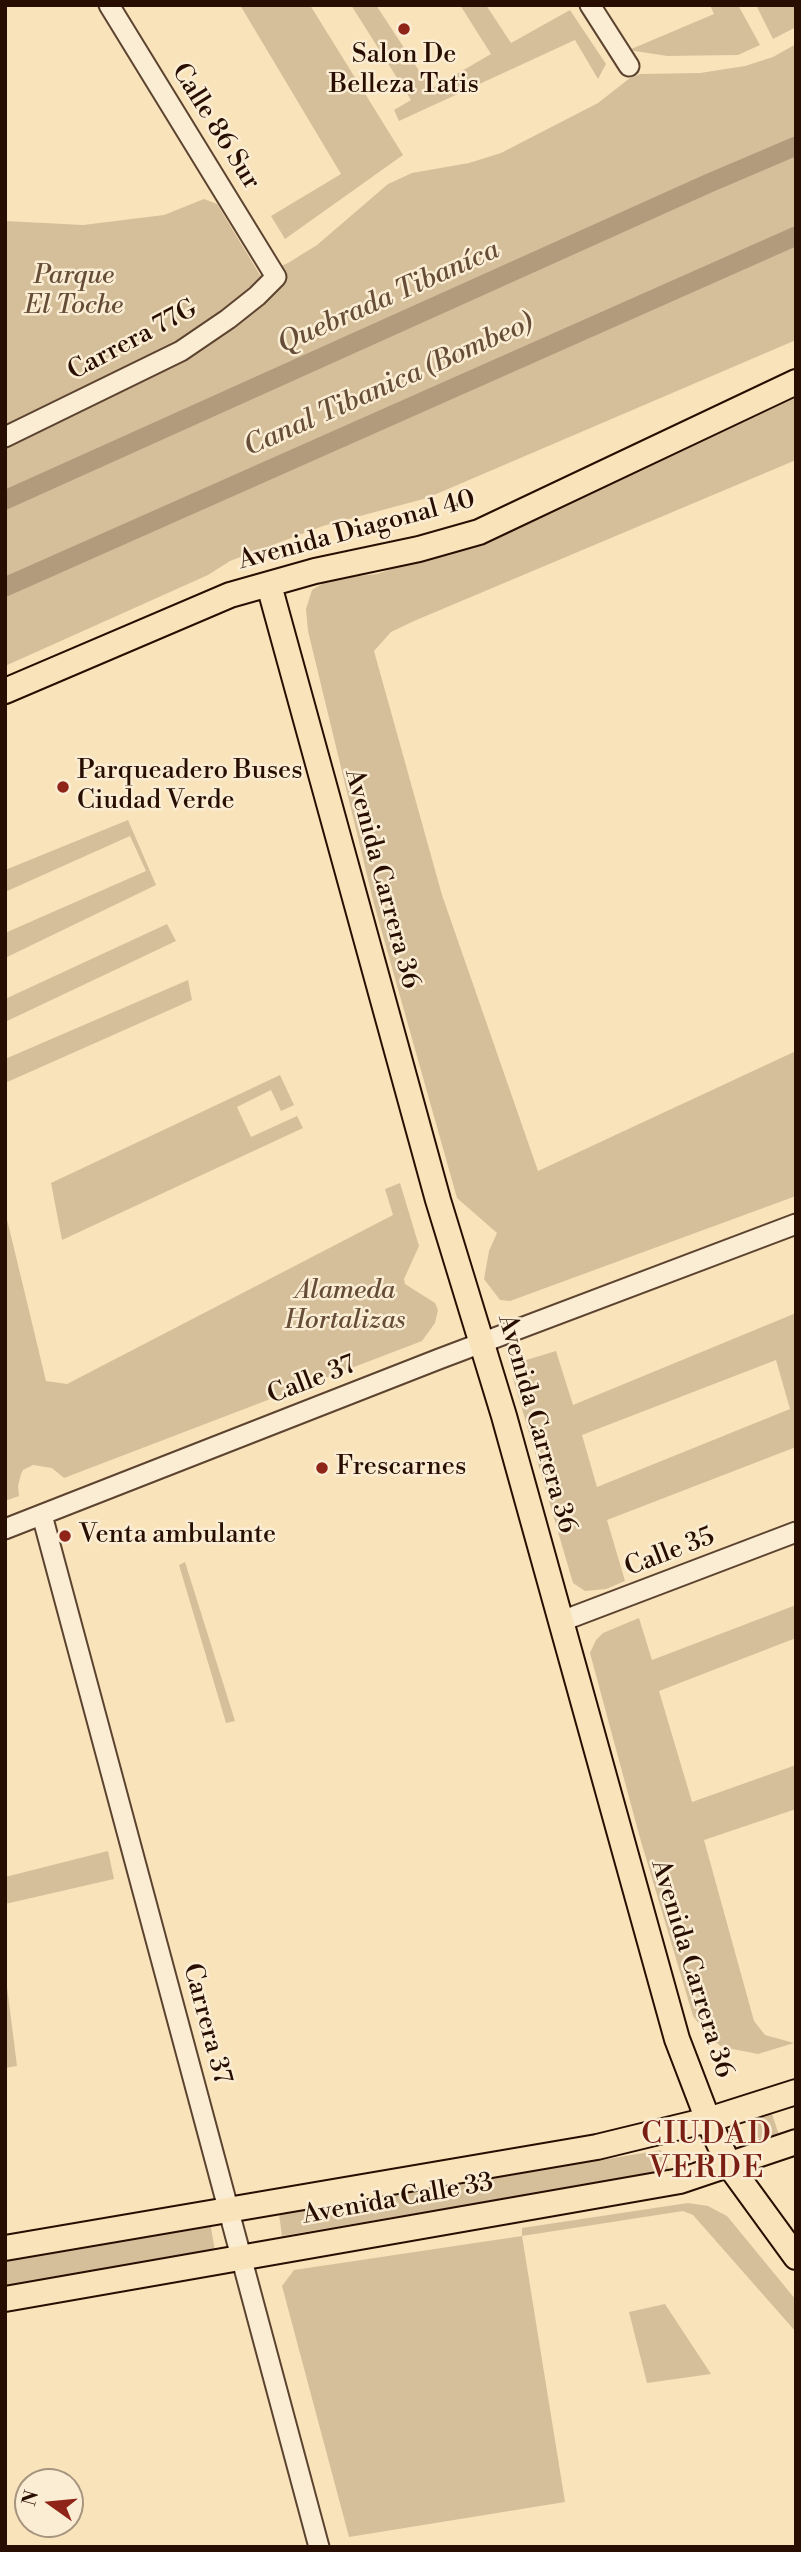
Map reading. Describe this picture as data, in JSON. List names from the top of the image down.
{
  "streets": {
    "main road": ["Avenida Diagonal 40", "Avenida Carrera 36", "Avenida Calle 33"],
    "street": [
      "Calle 86 Sur",
      "Carrera 77G",
      "Calle 37",
      "Calle 35",
      "Carrera 37"
    ]
  },
  "crossings": [
    ["Calle 86 Sur", "Carrera 77G"],
    ["Avenida Diagonal 40", "Avenida Carrera 36"],
    ["Avenida Carrera 36", "Calle 37"],
    ["Avenida Carrera 36", "Calle 35"],
    ["Avenida Carrera 36", "Avenida Calle 33"],
    ["Calle 37", "Carrera 37"],
    ["Carrera 37", "Avenida Calle 33"]
  ],
  "districts": ["CIUDAD VERDE"],
  "water": ["Quebrada Tibaníca", "Canal Tibanica (Bombeo)"],
  "parks": ["Parque El Toche", "Alameda Hortalizas"],
  "places": [
    "Salon De Belleza Tatis",
    "Parqueadero Buses Ciudad Verde",
    "Frescarnes",
    "Venta ambulante"
  ],
  "north": "left"
}
